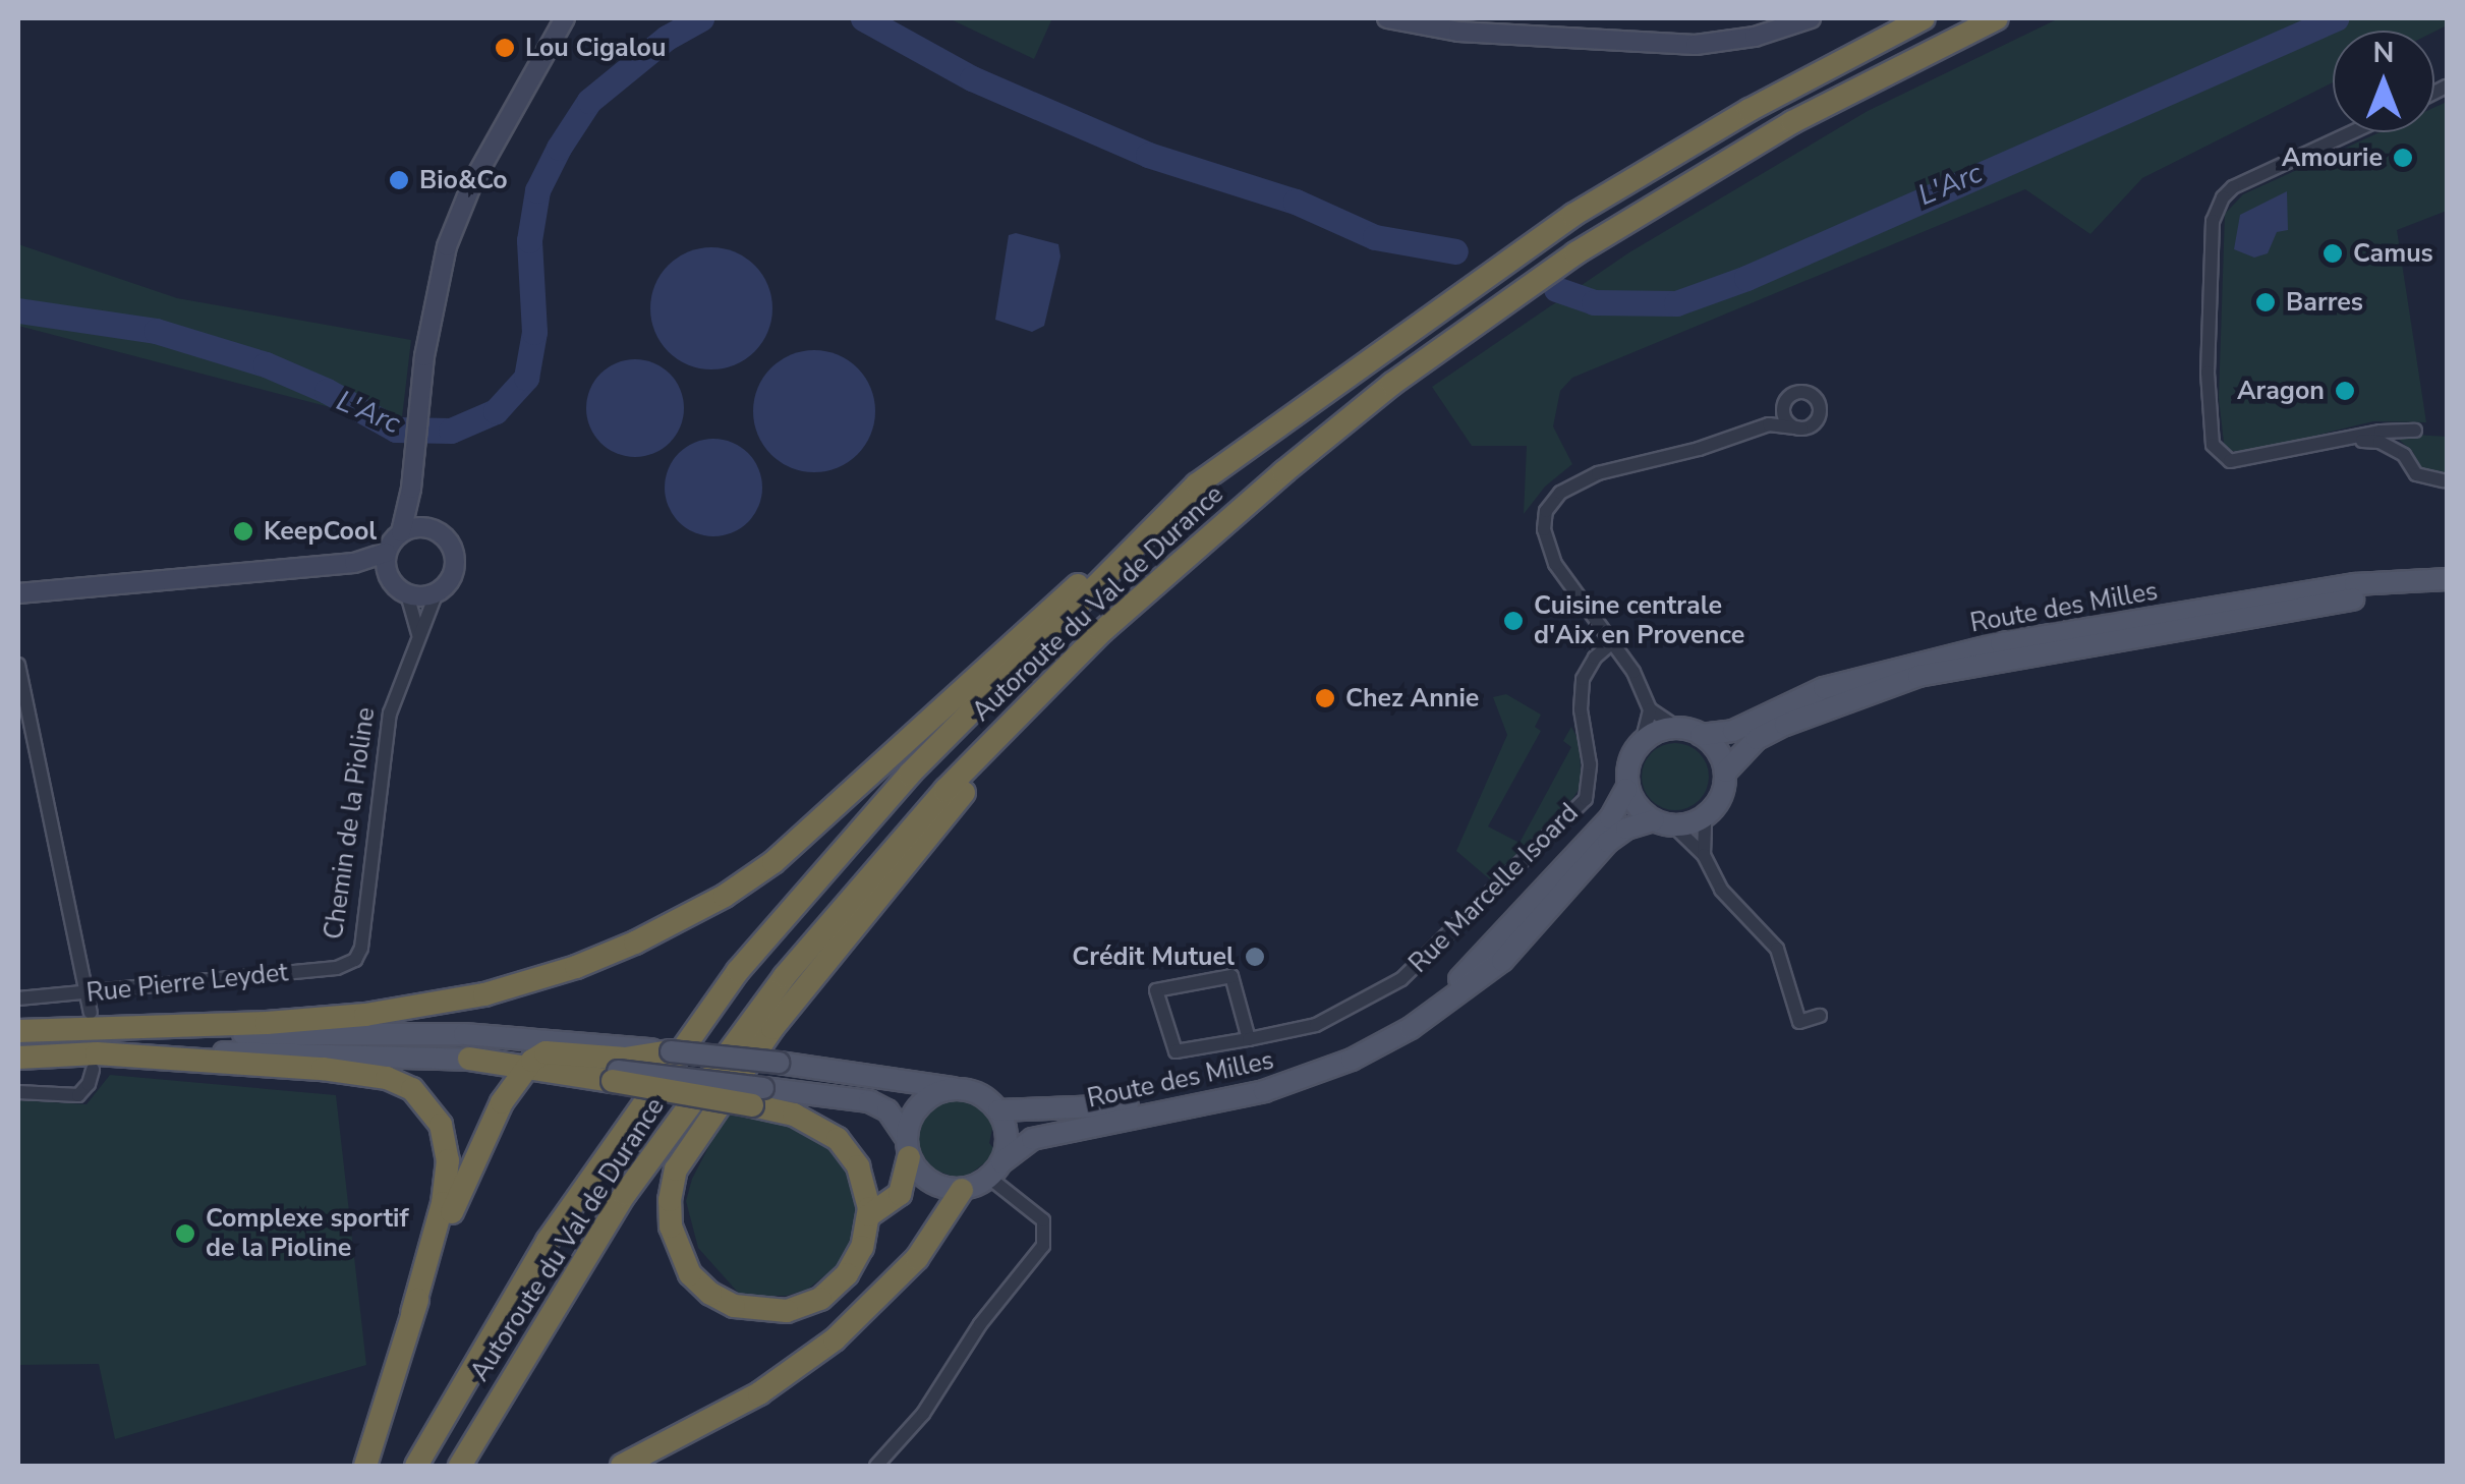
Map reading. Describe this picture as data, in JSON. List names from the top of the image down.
{
  "streets": {
    "highway": ["Autoroute du Val de Durance"],
    "main road": ["Route des Milles"],
    "street": ["Chemin de la Pioline", "Rue Marcelle Isoard", "Rue Pierre Leydet"]
  },
  "crossings": [
    ["Chemin de la Pioline", "Rue Pierre Leydet"]
  ],
  "water": ["L'Arc"],
  "places": [
    "Lou Cigalou",
    "Amourie",
    "Bio&Co",
    "Camus",
    "Barres",
    "Aragon",
    "KeepCool",
    "Cuisine centrale d'Aix en Provence",
    "Chez Annie",
    "Crédit Mutuel",
    "Complexe sportif de la Pioline"
  ],
  "north": "top"
}
